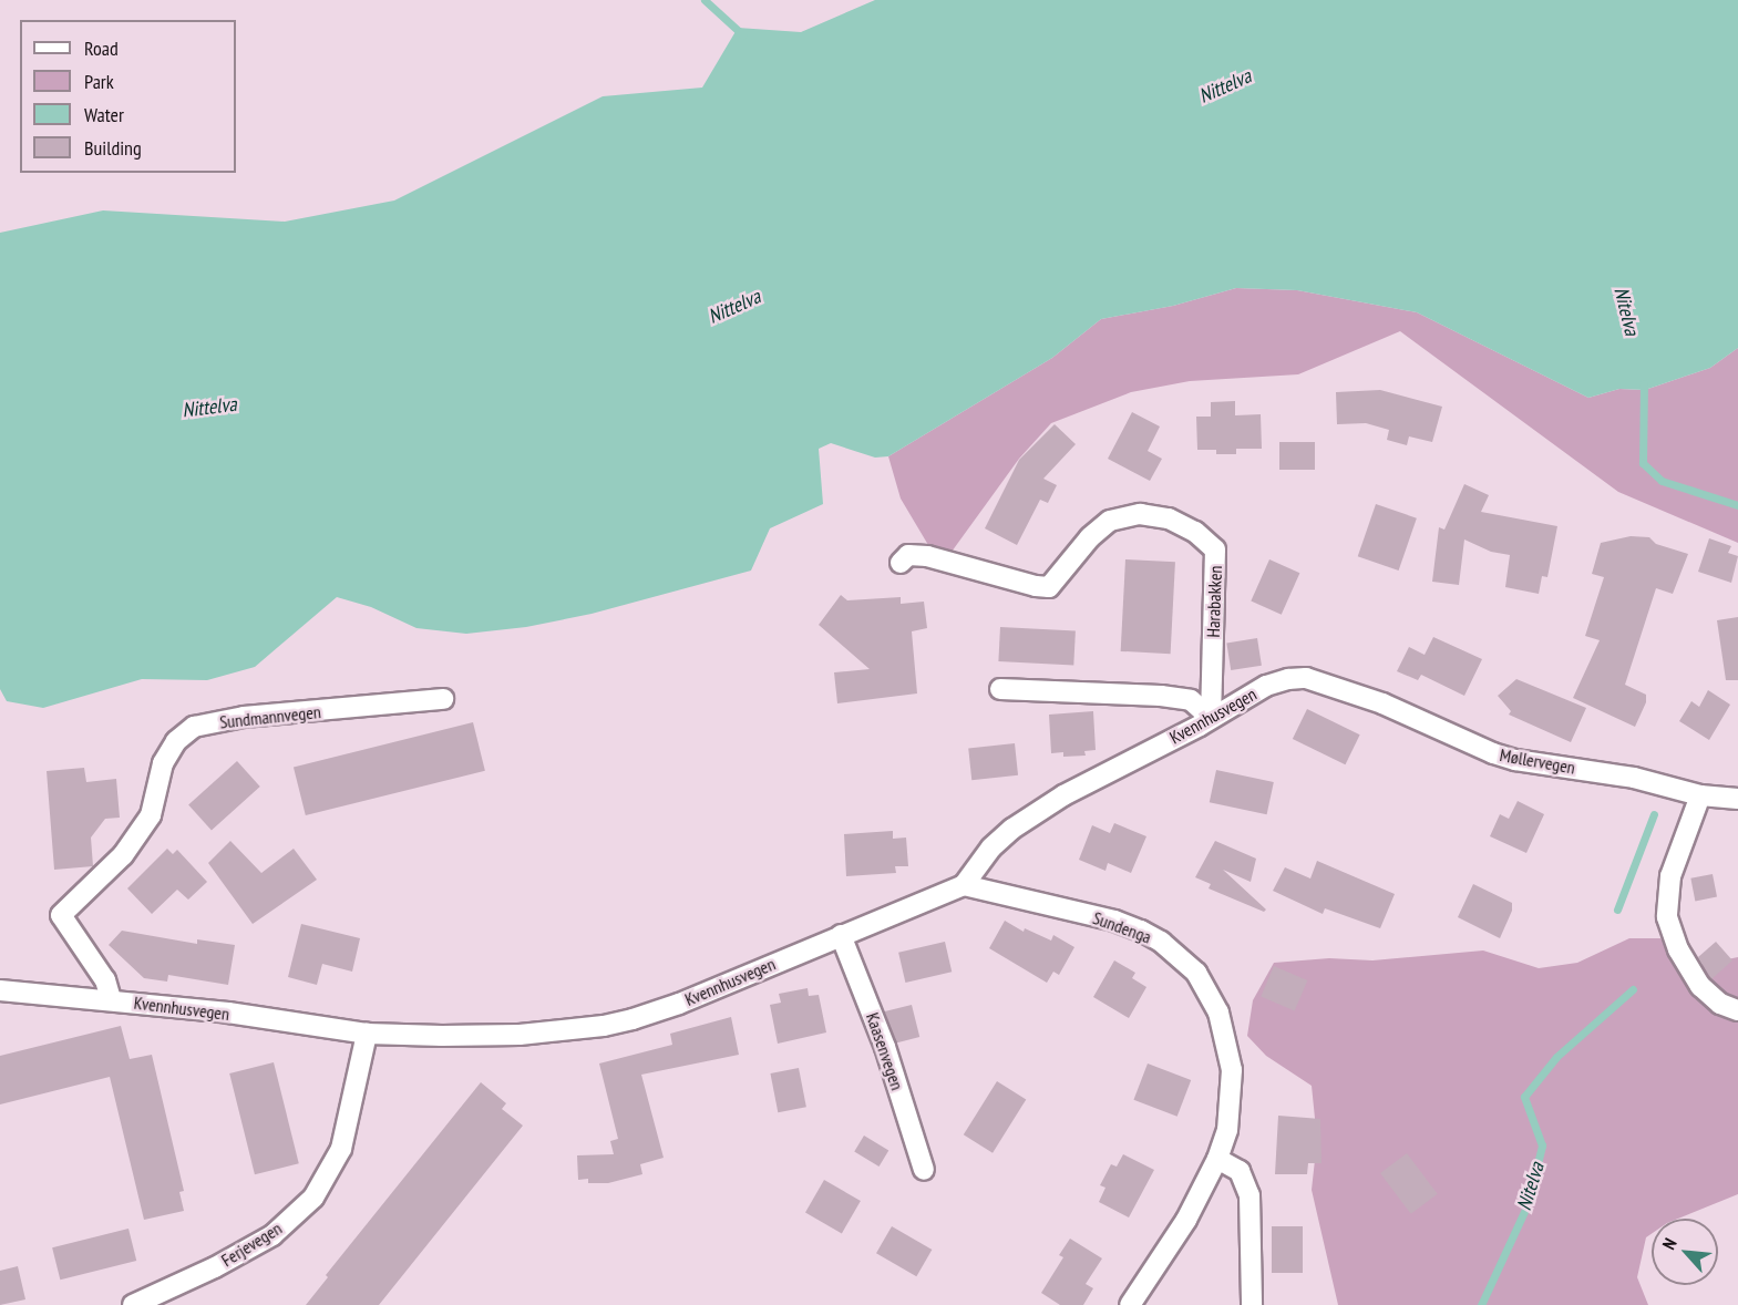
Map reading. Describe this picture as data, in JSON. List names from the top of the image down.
{
  "streets": {
    "street": [
      "Harabakken",
      "Kvennhusvegen",
      "Sundmannvegen",
      "Møllervegen",
      "Sundenga",
      "Kaasenvegen",
      "Ferjevegen"
    ]
  },
  "crossings": [
    ["Harabakken", "Kvennhusvegen"],
    ["Kvennhusvegen", "Sundmannvegen"],
    ["Kvennhusvegen", "Møllervegen"],
    ["Kvennhusvegen", "Sundenga"],
    ["Kvennhusvegen", "Kaasenvegen"],
    ["Kvennhusvegen", "Ferjevegen"]
  ],
  "water": ["Nittelva", "Nitelva"],
  "legend": [
    "Road",
    "Park",
    "Water",
    "Building"
  ],
  "north": "top left"
}
